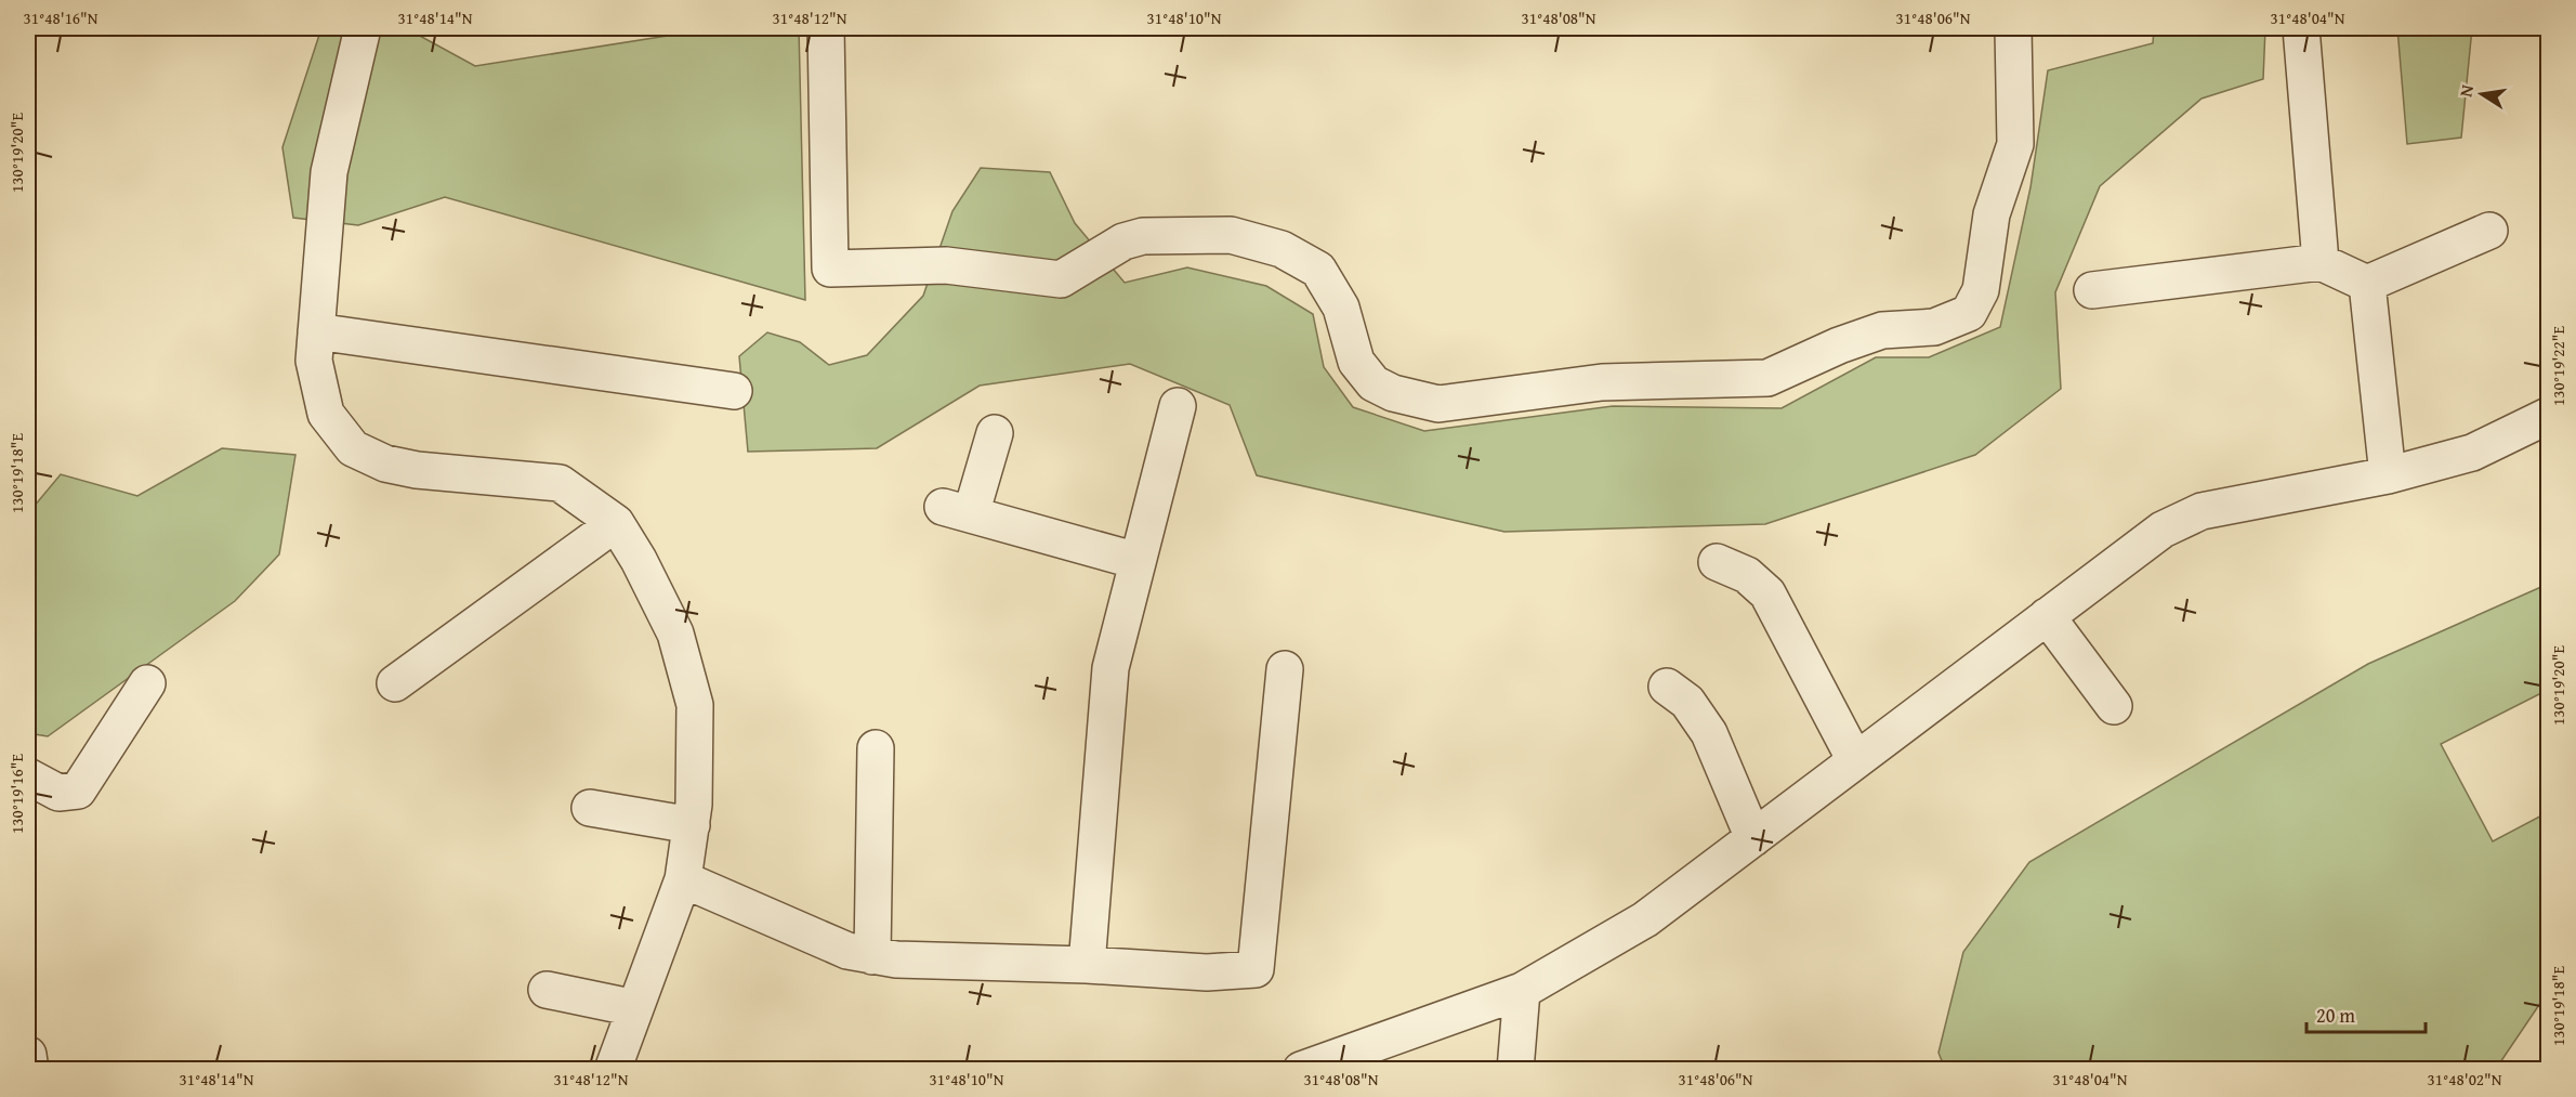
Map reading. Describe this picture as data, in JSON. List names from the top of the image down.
{
  "scale_bar": "20 m",
  "north": "left",
  "coordinates": [
    "31°48'16\"N",
    "31°48'14\"N",
    "31°48'12\"N",
    "31°48'10\"N",
    "31°48'08\"N",
    "31°48'06\"N",
    "31°48'04\"N",
    "130°19'20\"E",
    "130°19'22\"E",
    "130°19'18\"E",
    "130°19'16\"E",
    "31°48'02\"N"
  ]
}
